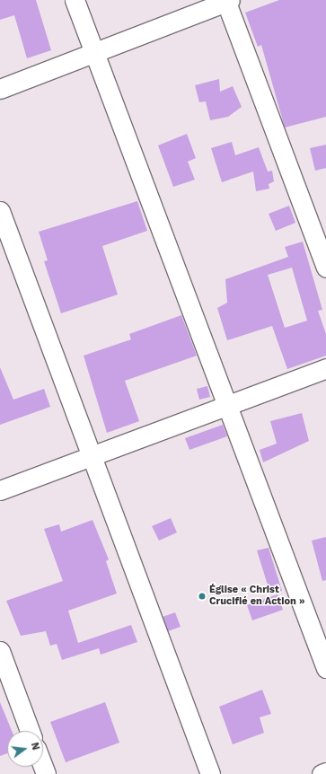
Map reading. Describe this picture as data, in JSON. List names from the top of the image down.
{
  "places": ["Église « Christ Crucifié en Action »"],
  "north": "right"
}
